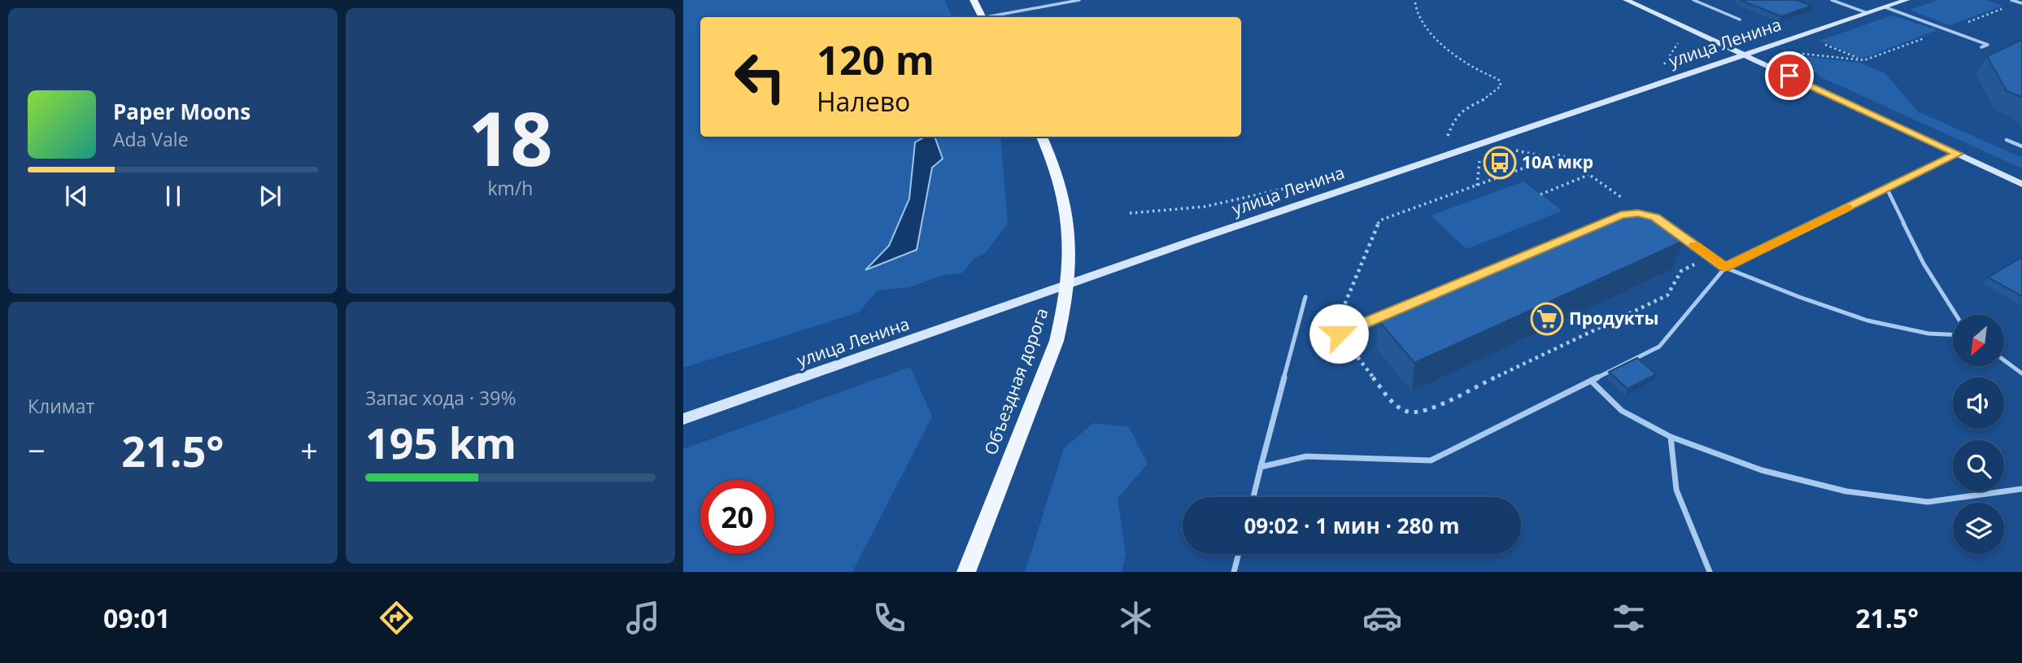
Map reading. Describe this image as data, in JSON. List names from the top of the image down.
{
  "streets": {
    "main road": ["улица Ленина", "Объездная дорога"]
  },
  "crossings": [
    ["улица Ленина", "Объездная дорога"]
  ],
  "places": {
    "bus stop": ["10А мкр"],
    "supermarket": ["Продукты"]
  },
  "north": "bottom left",
  "page": {
    "tile": [
      ["18", "km/h"],
      "Климат",
      ["Запас хода · 39%", "195 km"]
    ],
    "turn": ["120 m", "Налево"],
    "song": ["Paper Moons", "Ada Vale"],
    "heat": ["−", "21.5°", "+"],
    "limit": "20",
    "trip": "09:02 · 1 мин · 280 m",
    "tabs": ["09:01", "21.5°"]
  }
}
